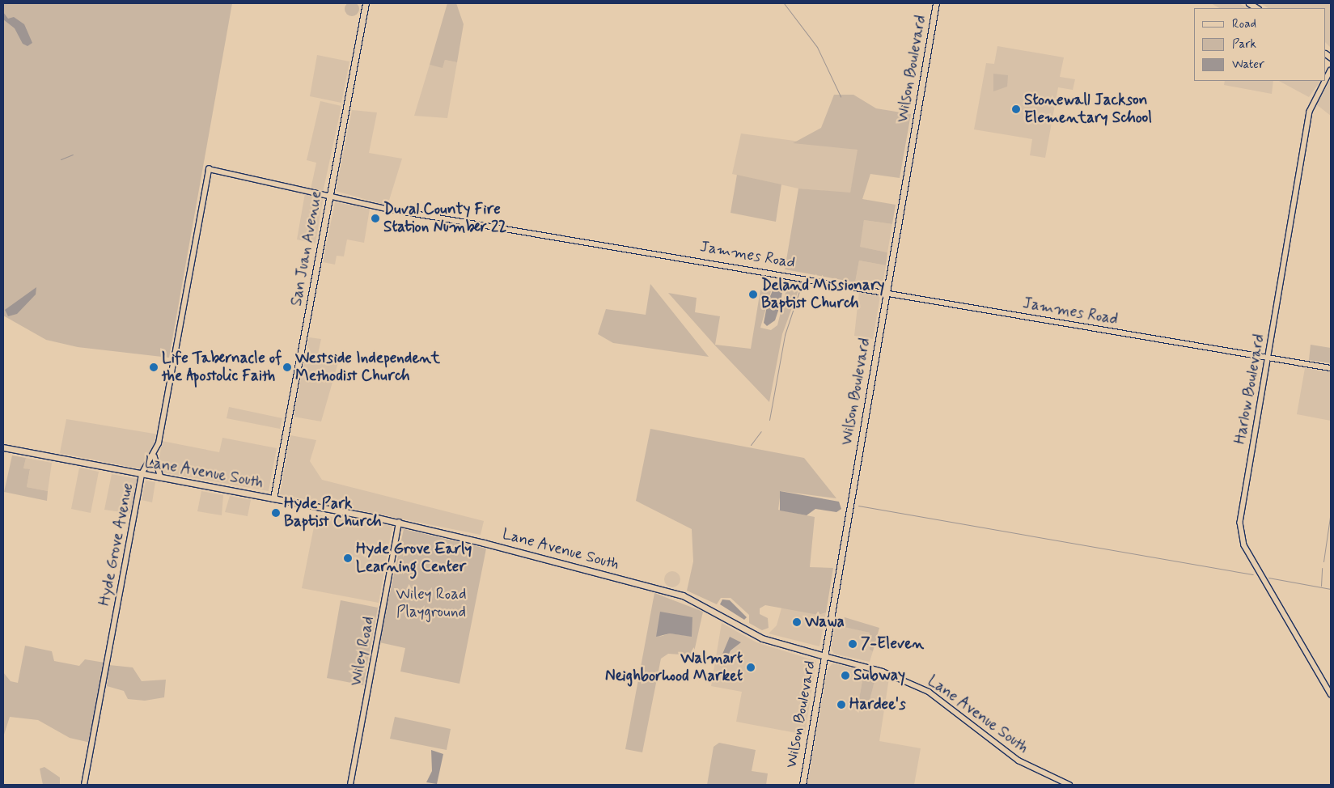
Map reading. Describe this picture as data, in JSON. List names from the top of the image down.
{
  "streets": {
    "main road": ["Wilson Boulevard", "San Juan Avenue", "Lane Avenue South"],
    "street": [
      "Jammes Road",
      "Harlow Boulevard",
      "Hyde Grove Avenue",
      "Wiley Road"
    ]
  },
  "crossings": [
    ["Wilson Boulevard", "Jammes Road"],
    ["Wilson Boulevard", "Lane Avenue South"],
    ["San Juan Avenue", "Jammes Road"],
    ["San Juan Avenue", "Lane Avenue South"],
    ["Jammes Road", "Harlow Boulevard"],
    ["Jammes Road", "Hyde Grove Avenue"],
    ["Lane Avenue South", "Hyde Grove Avenue"],
    ["Lane Avenue South", "Wiley Road"]
  ],
  "parks": ["Wiley Road Playground"],
  "places": [
    "Stonewall Jackson Elementary School",
    "Duval County Fire Station Number 22",
    "Deland Missionary Baptist Church",
    "Life Tabernacle of the Apostolic Faith",
    "Westside Independent Methodist Church",
    "Hyde Park Baptist Church",
    "Hyde Grove Early Learning Center",
    "Wawa",
    "7-Eleven",
    "Walmart Neighborhood Market",
    "Subway",
    "Hardee's"
  ],
  "legend": ["Road", "Park", "Water"]
}
